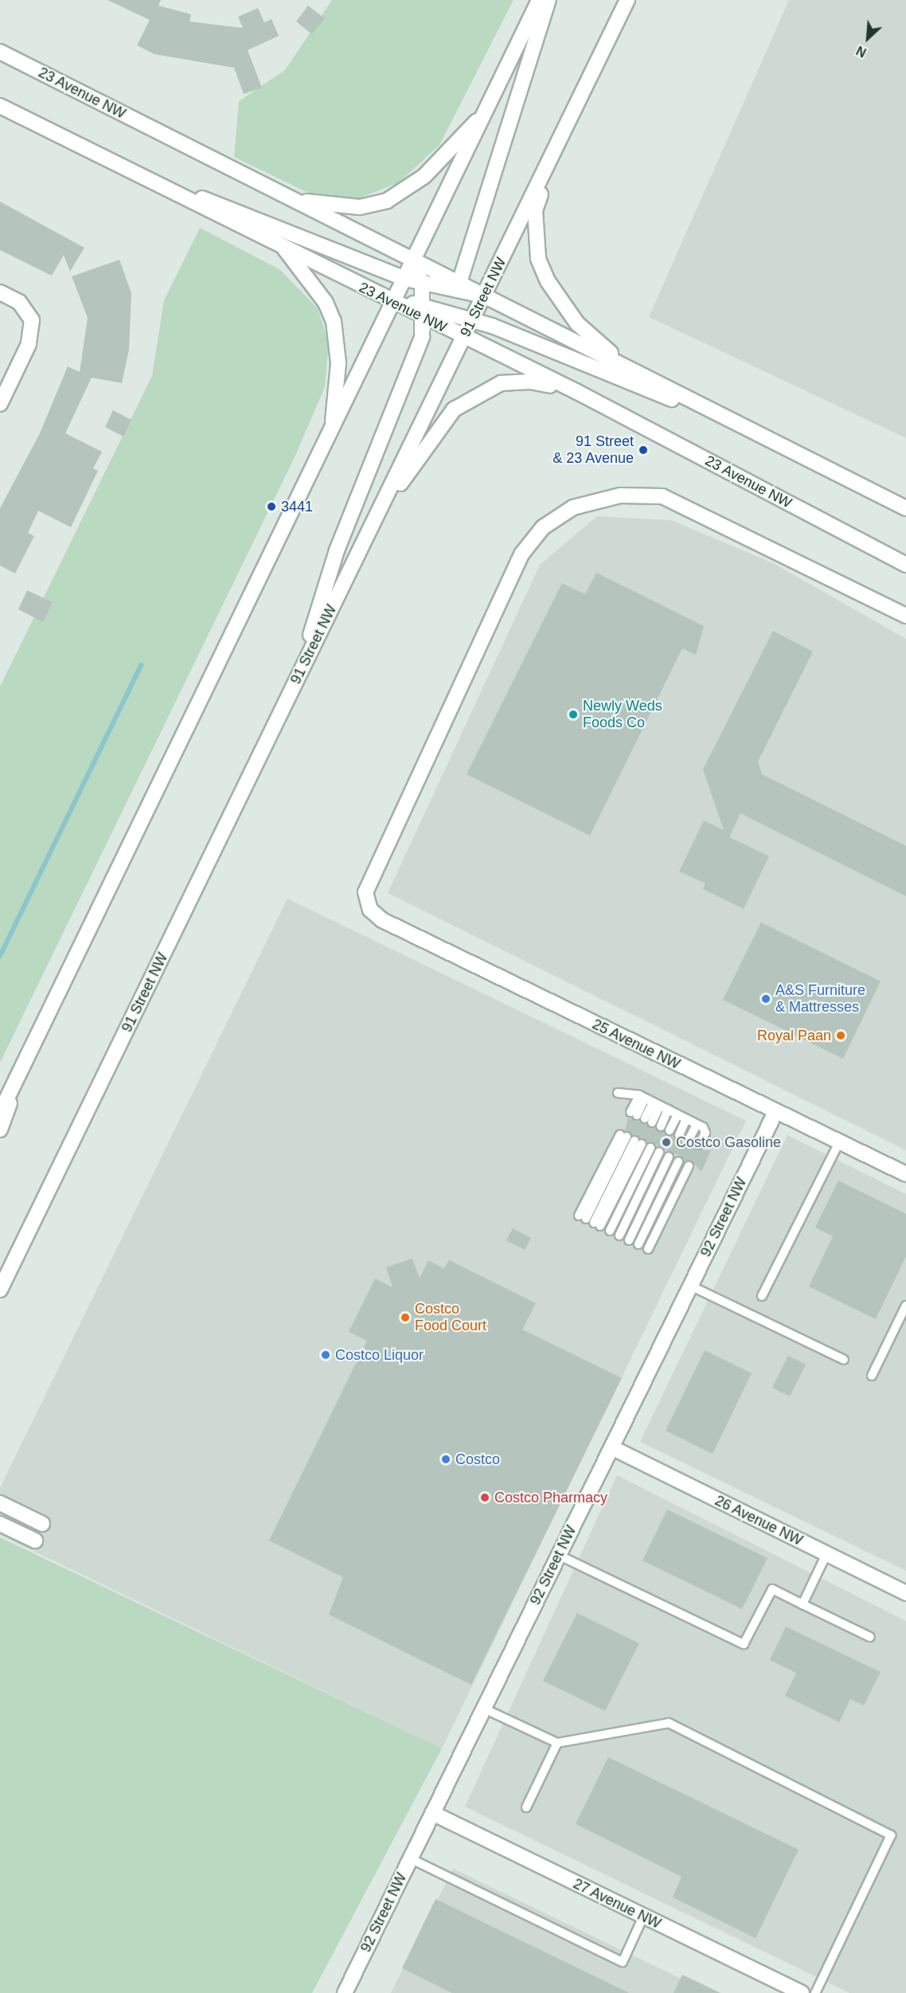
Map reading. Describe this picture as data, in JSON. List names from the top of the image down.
{
  "streets": {
    "main road": [
      "23 Avenue NW",
      "91 Street NW",
      "25 Avenue NW",
      "92 Street NW",
      "26 Avenue NW",
      "27 Avenue NW"
    ]
  },
  "crossings": [
    ["23 Avenue NW", "91 Street NW"],
    ["25 Avenue NW", "92 Street NW"],
    ["92 Street NW", "26 Avenue NW"],
    ["92 Street NW", "27 Avenue NW"]
  ],
  "places": [
    "91 Street & 23 Avenue",
    "3441",
    "Newly Weds Foods Co",
    "A&S Furniture & Mattresses",
    "Royal Paan",
    "Costco Gasoline",
    "Costco Food Court",
    "Costco Liquor",
    "Costco",
    "Costco Pharmacy"
  ],
  "north": "bottom left"
}
